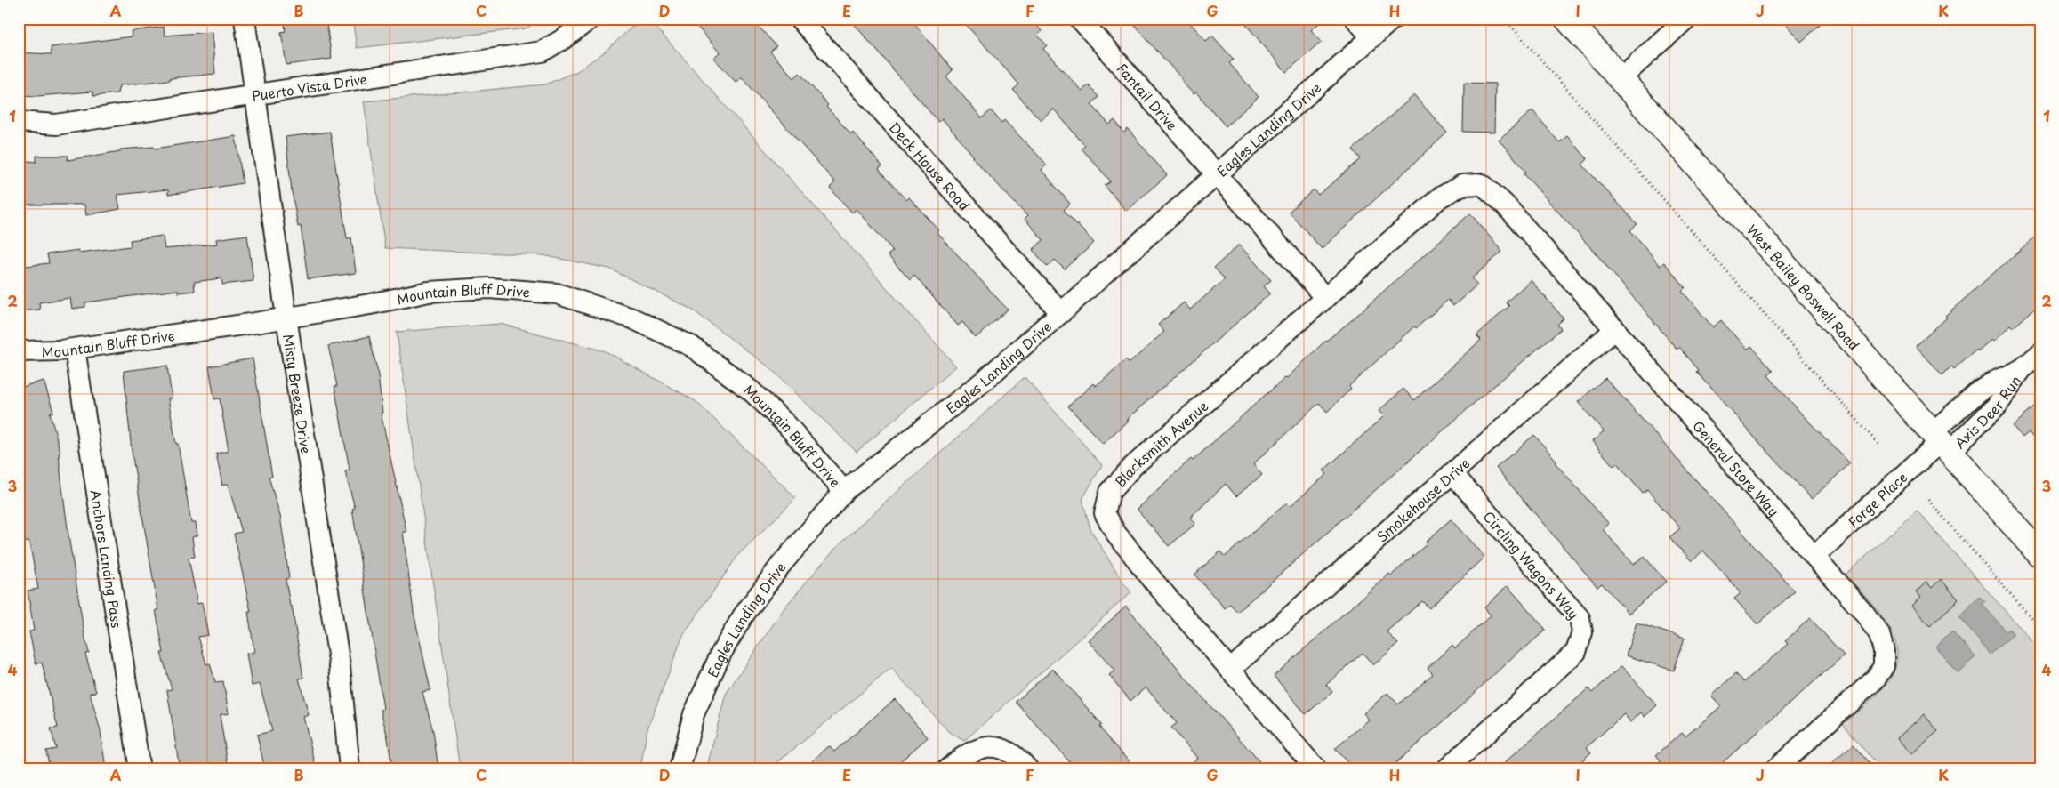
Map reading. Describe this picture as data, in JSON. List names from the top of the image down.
{
  "streets": {
    "main road": ["West Bailey Boswell Road"],
    "street": [
      "Puerto Vista Drive",
      "Fantail Drive",
      "Eagles Landing Drive",
      "Deck House Road",
      "Mountain Bluff Drive",
      "Misty Breeze Drive",
      "Axis Deer Run",
      "Blacksmith Avenue",
      "General Store Way",
      "Forge Place",
      "Smokehouse Drive",
      "Anchors Landing Pass",
      "Circling Wagons Way"
    ]
  },
  "crossings": [
    ["Puerto Vista Drive", "Misty Breeze Drive"],
    ["Fantail Drive", "Eagles Landing Drive"],
    ["Fantail Drive", "Blacksmith Avenue"],
    ["Eagles Landing Drive", "Deck House Road"],
    ["Eagles Landing Drive", "Mountain Bluff Drive"],
    ["West Bailey Boswell Road", "Axis Deer Run"],
    ["West Bailey Boswell Road", "Forge Place"],
    ["Mountain Bluff Drive", "Misty Breeze Drive"],
    ["Mountain Bluff Drive", "Anchors Landing Pass"],
    ["Axis Deer Run", "Forge Place"],
    ["Blacksmith Avenue", "General Store Way"],
    ["Blacksmith Avenue", "Smokehouse Drive"],
    ["General Store Way", "Forge Place"],
    ["General Store Way", "Smokehouse Drive"],
    ["Smokehouse Drive", "Circling Wagons Way"]
  ],
  "grid": {
    "columns": [
      "A",
      "B",
      "C",
      "D",
      "E",
      "F",
      "G",
      "H",
      "I",
      "J",
      "K"
    ],
    "rows": [
      "1",
      "2",
      "3",
      "4"
    ]
  }
}
